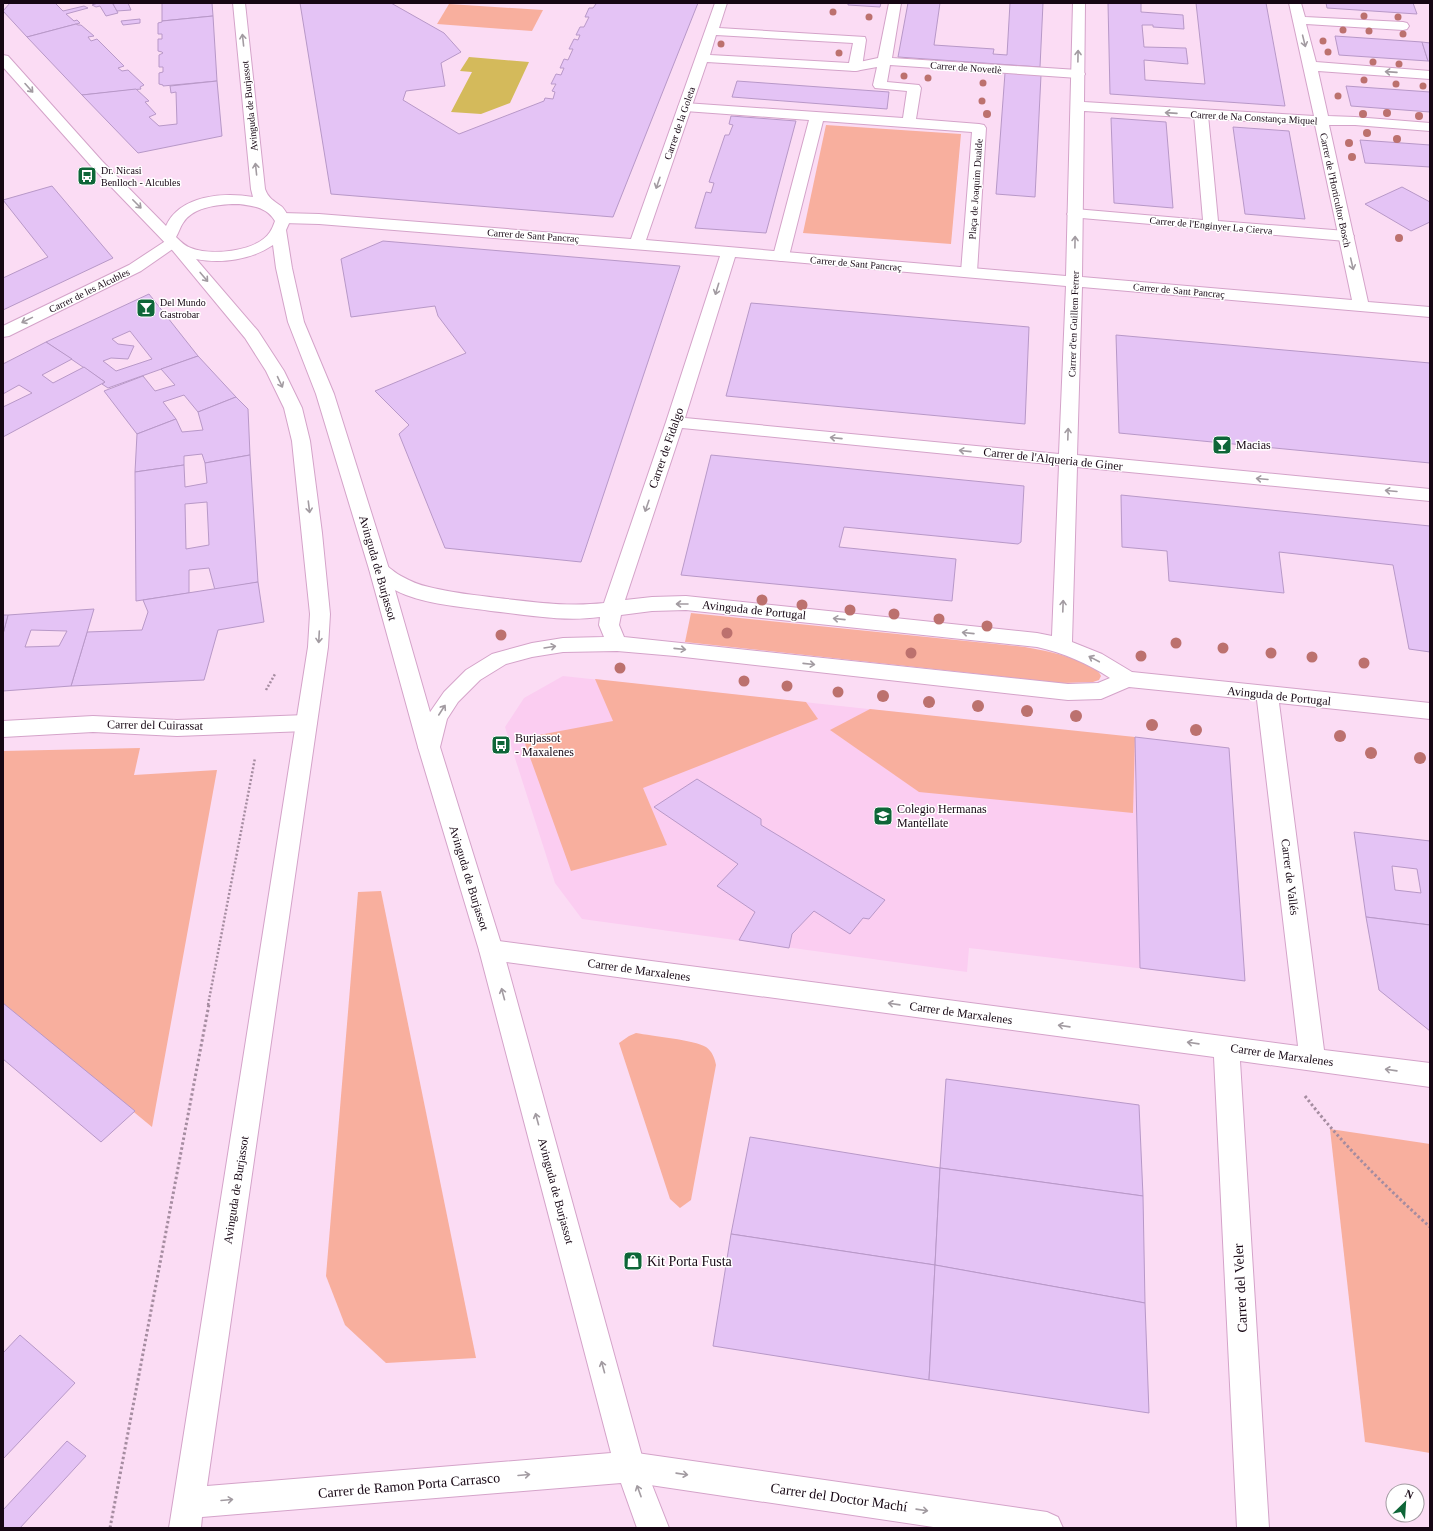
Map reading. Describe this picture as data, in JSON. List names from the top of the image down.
{
  "streets": {
    "street": [
      "Carrer de Novetlè",
      "Avinguda de Burjassot",
      "Carrer de Na Constança Miquel",
      "Carrer de la Goleta",
      "Plaça de Joaquim Dualde",
      "Carrer de l'Horticultor Bosch",
      "Carrer de l'Enginyer La Cierva",
      "Carrer de Sant Pancraç",
      "Carrer de les Alcubles",
      "Carrer d'en Guillem Ferrer",
      "Carrer de Fidalgo",
      "Carrer de l'Alqueria de Giner",
      "Avinguda de Portugal",
      "Carrer del Cuirassat",
      "Carrer de Vallés",
      "Carrer de Marxalenes",
      "Carrer del Veler",
      "Carrer de Ramon Porta Carrasco",
      "Carrer del Doctor Machí"
    ]
  },
  "crossings": [
    ["Carrer de Novetlè", "Carrer de la Goleta"],
    ["Carrer de Novetlè", "Carrer d'en Guillem Ferrer"],
    ["Avinguda de Burjassot", "Carrer de Sant Pancraç"],
    ["Avinguda de Burjassot", "Carrer de les Alcubles"],
    ["Avinguda de Burjassot", "Avinguda de Portugal"],
    ["Avinguda de Burjassot", "Carrer del Cuirassat"],
    ["Avinguda de Burjassot", "Carrer de Marxalenes"],
    ["Avinguda de Burjassot", "Carrer de Ramon Porta Carrasco"],
    ["Avinguda de Burjassot", "Carrer del Doctor Machí"],
    ["Carrer de Na Constança Miquel", "Carrer de l'Horticultor Bosch"],
    ["Carrer de Na Constança Miquel", "Carrer d'en Guillem Ferrer"],
    ["Carrer de la Goleta", "Plaça de Joaquim Dualde"],
    ["Carrer de la Goleta", "Carrer de Sant Pancraç"],
    ["Plaça de Joaquim Dualde", "Carrer de Sant Pancraç"],
    ["Carrer de l'Horticultor Bosch", "Carrer de l'Enginyer La Cierva"],
    ["Carrer de l'Horticultor Bosch", "Carrer de Sant Pancraç"],
    ["Carrer de l'Enginyer La Cierva", "Carrer d'en Guillem Ferrer"],
    ["Carrer de Sant Pancraç", "Carrer d'en Guillem Ferrer"],
    ["Carrer de Sant Pancraç", "Carrer de Fidalgo"],
    ["Carrer d'en Guillem Ferrer", "Carrer de l'Alqueria de Giner"],
    ["Carrer d'en Guillem Ferrer", "Avinguda de Portugal"],
    ["Carrer de Fidalgo", "Carrer de l'Alqueria de Giner"],
    ["Carrer de Fidalgo", "Avinguda de Portugal"],
    ["Avinguda de Portugal", "Carrer de Vallés"],
    ["Carrer de Vallés", "Carrer de Marxalenes"],
    ["Carrer de Marxalenes", "Carrer del Veler"],
    ["Carrer de Ramon Porta Carrasco", "Carrer del Doctor Machí"]
  ],
  "one_way": [
    "Carrer de Na Constança Miquel",
    "Carrer de l'Horticultor Bosch",
    "Carrer de les Alcubles",
    "Carrer d'en Guillem Ferrer",
    "Carrer de Fidalgo",
    "Carrer de l'Alqueria de Giner",
    "Carrer de Marxalenes",
    "Carrer de Ramon Porta Carrasco",
    "Carrer del Doctor Machí"
  ],
  "places": {
    "bus stop": ["Dr. Nicasi Benlloch - Alcubles", "Burjassot - Maxalenes"],
    "bar": ["Del Mundo Gastrobar", "Macias"],
    "school or university": ["Colegio Hermanas Mantellate"],
    "shop": ["Kit Porta Fusta"]
  },
  "north": "top right"
}
